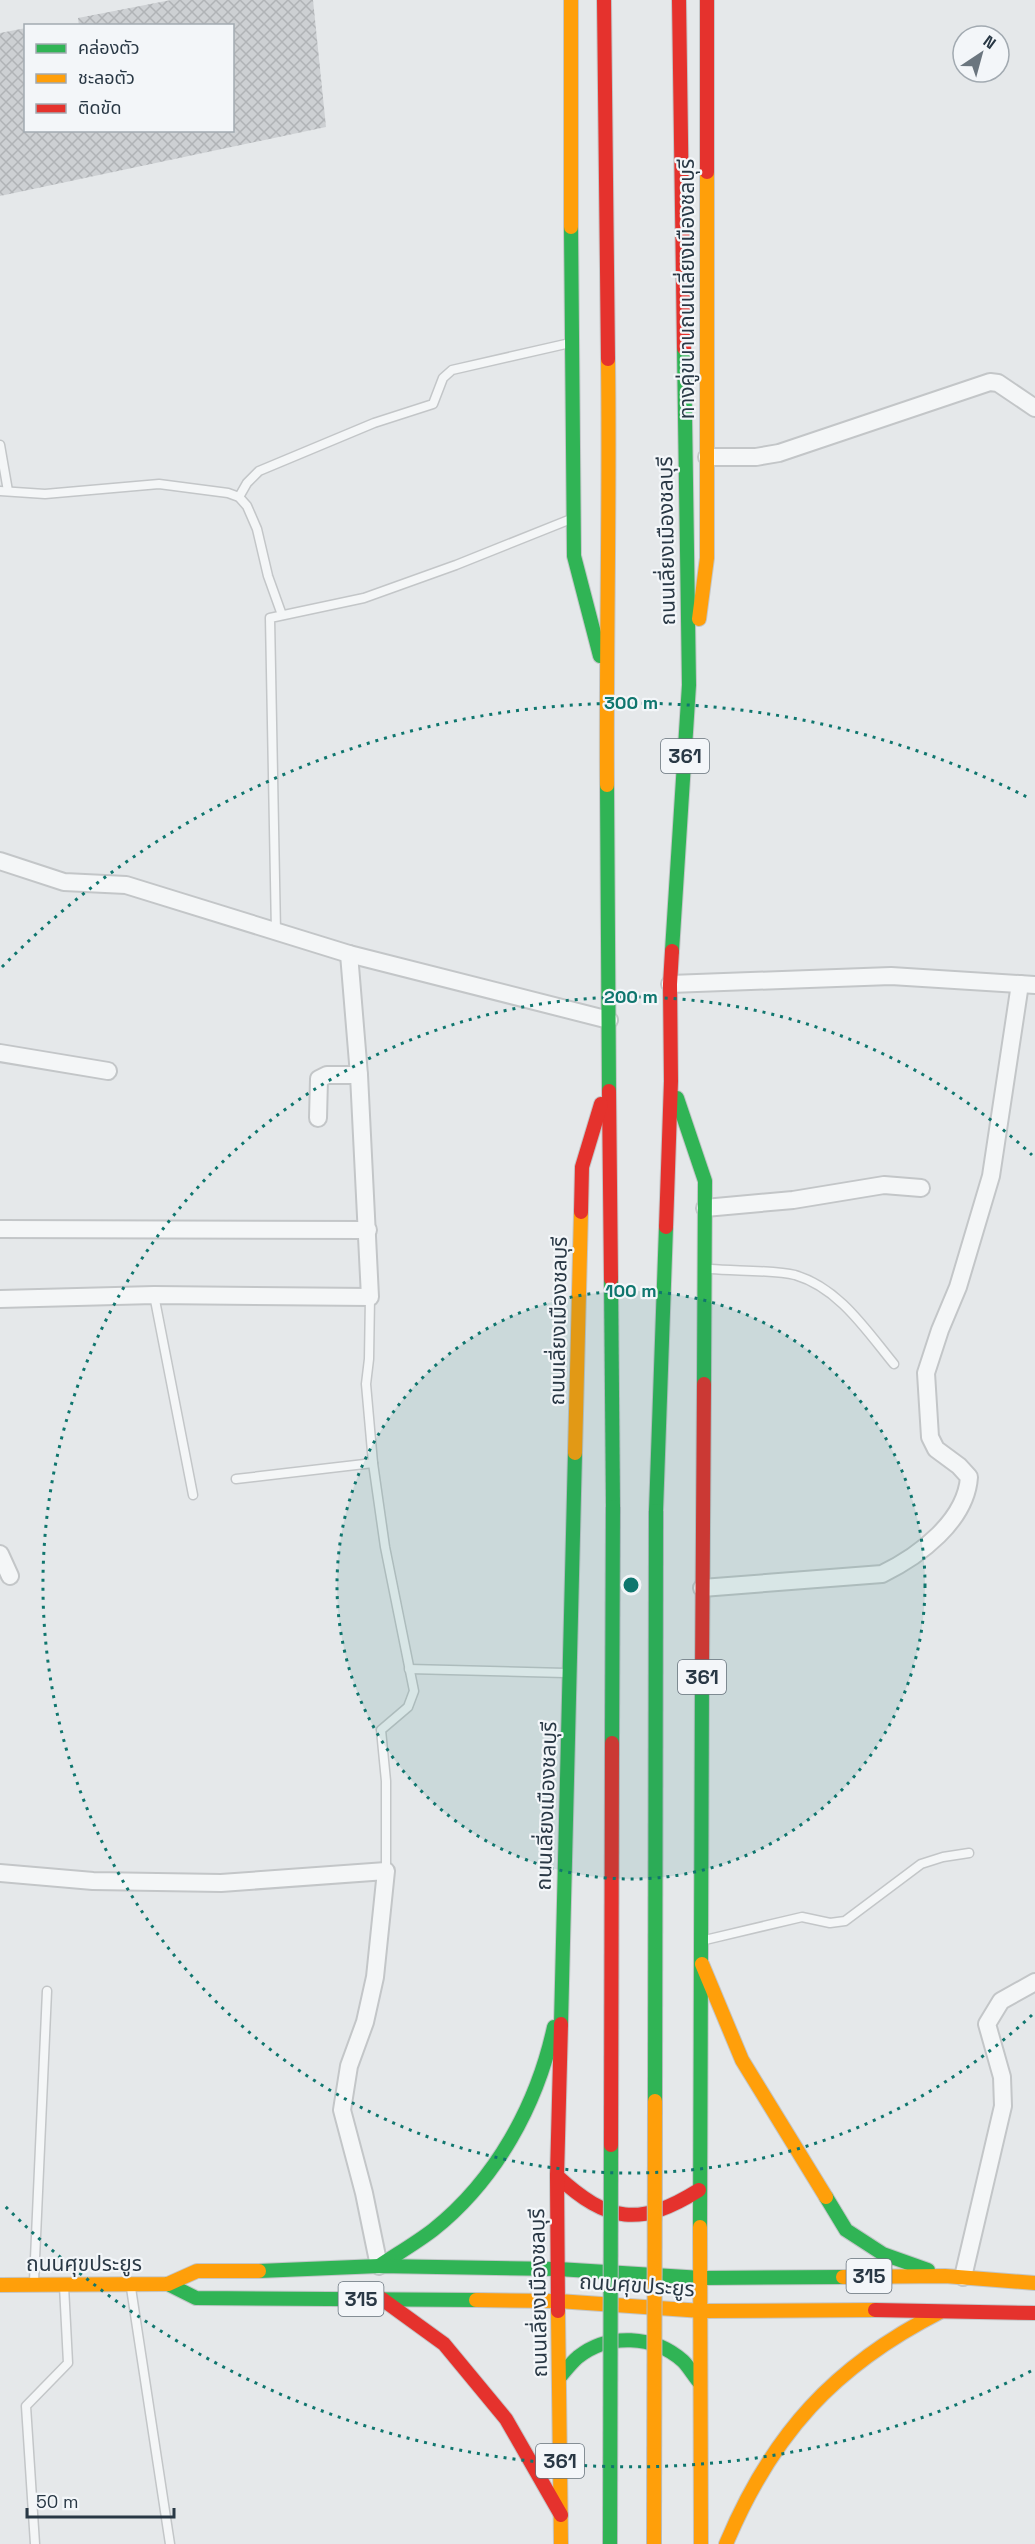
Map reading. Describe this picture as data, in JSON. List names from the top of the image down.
{
  "streets": {
    "main road": [
      "ทางคู่ขนานถนนเลี่ยงเมืองชลบุรี",
      "ถนนเลี่ยงเมืองชลบุรี",
      "361",
      "ถนนศุขประยูร",
      "315"
    ]
  },
  "crossings": [
    ["ทางคู่ขนานถนนเลี่ยงเมืองชลบุรี", "ถนนเลี่ยงเมืองชลบุรี"],
    ["ถนนเลี่ยงเมืองชลบุรี", "361"],
    ["ถนนเลี่ยงเมืองชลบุรี", "ถนนศุขประยูร"]
  ],
  "legend": ["คล่องตัว", "ชะลอตัว", "ติดขัด"],
  "scale_bar": "50 m",
  "north": "top right",
  "rings": ["300 m", "200 m", "100 m"]
}
